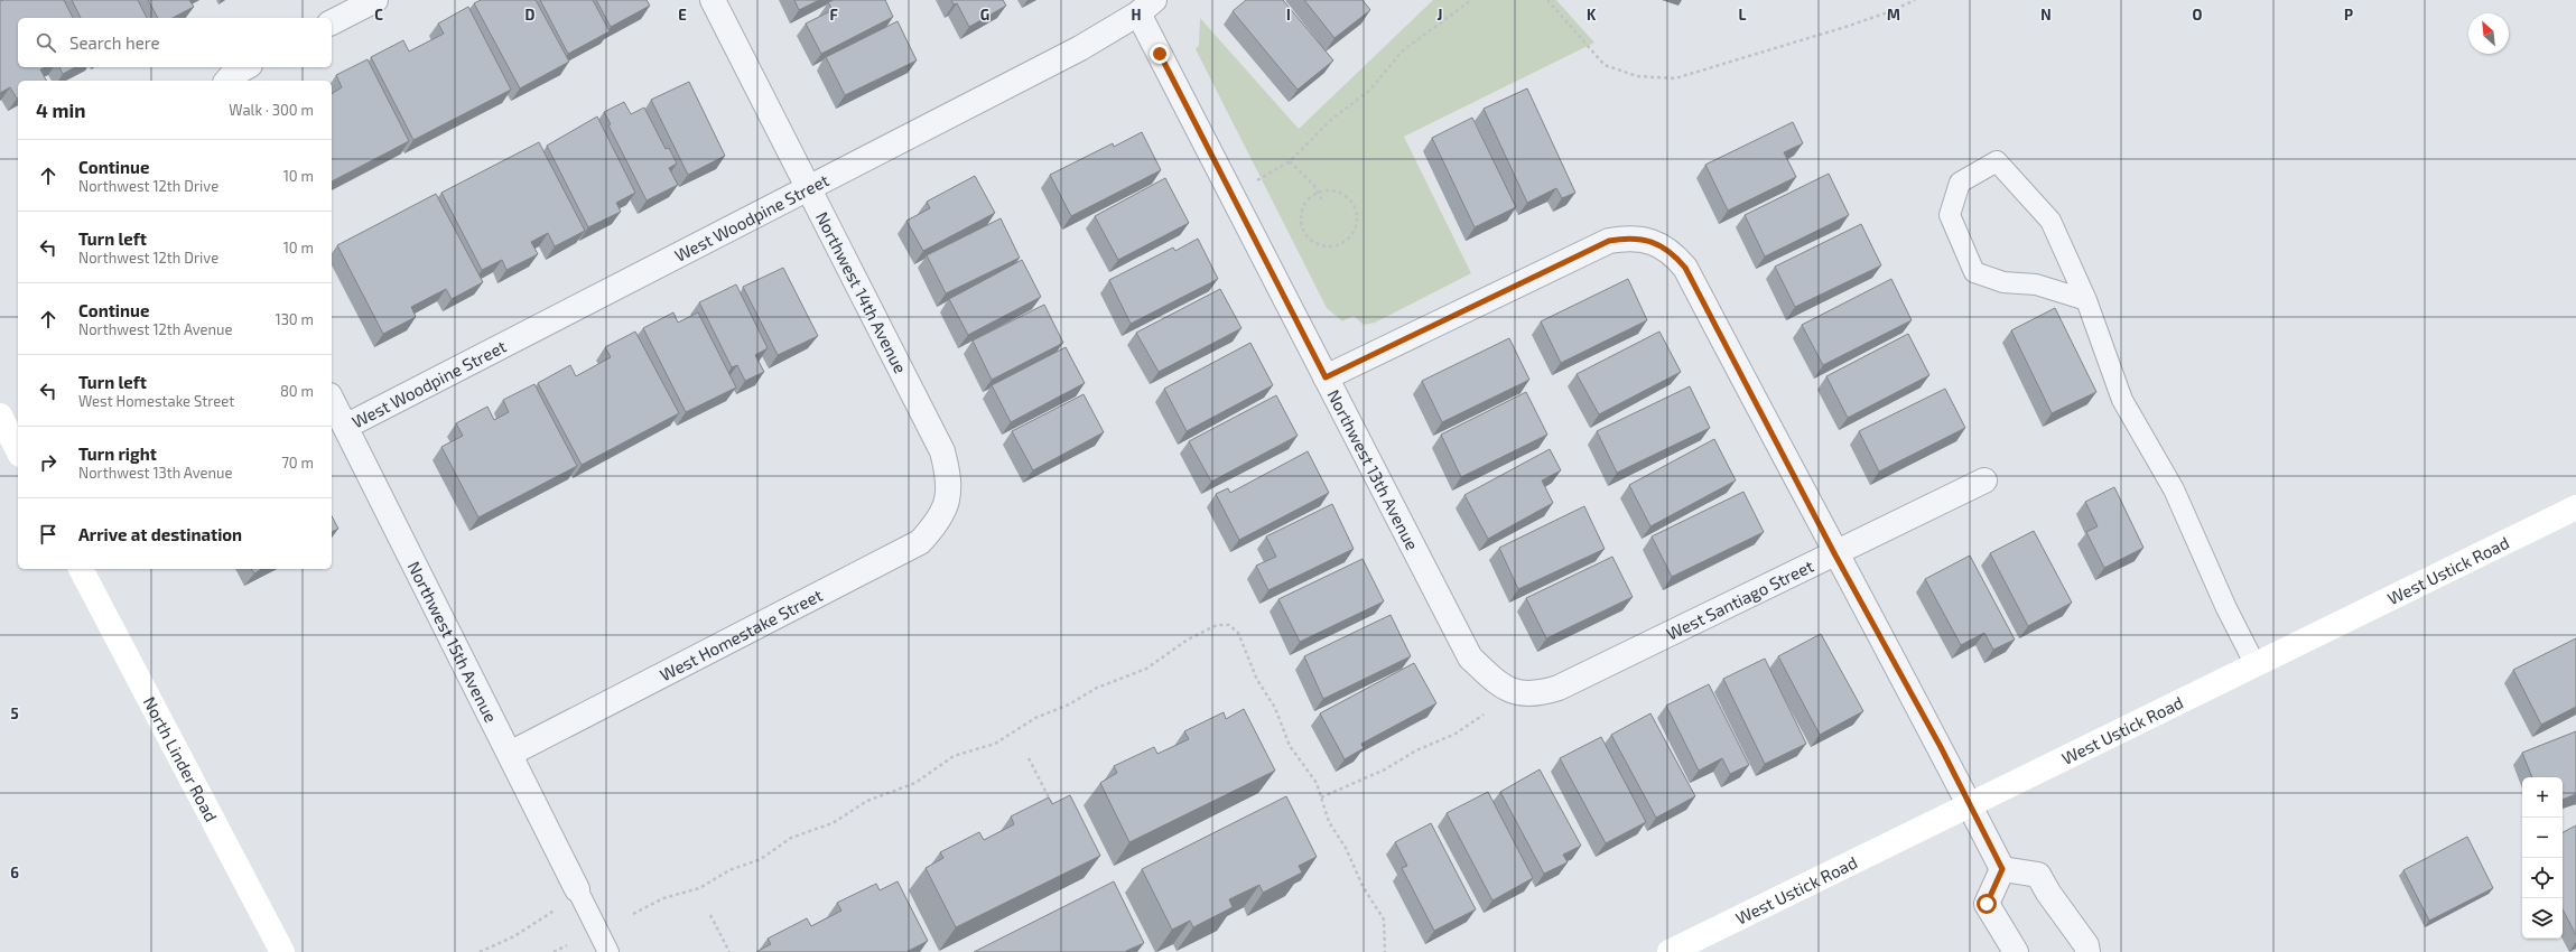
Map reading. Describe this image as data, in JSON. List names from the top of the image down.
{
  "streets": {
    "main road": ["West Ustick Road", "North Linder Road"],
    "street": [
      "West Woodpine Street",
      "Northwest 14th Avenue",
      "Northwest 13th Avenue",
      "West Santiago Street",
      "West Homestake Street",
      "Northwest 15th Avenue"
    ]
  },
  "crossings": [
    ["West Woodpine Street", "Northwest 14th Avenue"],
    ["West Woodpine Street", "Northwest 13th Avenue"],
    ["West Woodpine Street", "Northwest 15th Avenue"],
    ["Northwest 14th Avenue", "West Homestake Street"],
    ["Northwest 13th Avenue", "West Santiago Street"],
    ["West Homestake Street", "Northwest 15th Avenue"]
  ],
  "north": "top left",
  "page": {
    "search": "Search here",
    "heading": ["4 min", "Walk · 300 m"],
    "list": [
      ["Continue", "Northwest 12th Drive", "10 m"],
      ["Turn left", "Northwest 12th Drive", "10 m"],
      ["Continue", "Northwest 12th Avenue", "130 m"],
      ["Turn left", "West Homestake Street", "80 m"],
      ["Turn right", "Northwest 13th Avenue", "70 m"],
      "Arrive at destination"
    ],
    "map_buttons": ["+", "−"]
  },
  "grid": {
    "columns": [
      "C",
      "D",
      "E",
      "F",
      "G",
      "H",
      "I",
      "J",
      "K",
      "L",
      "M",
      "N",
      "O",
      "P"
    ],
    "rows": ["5", "6"]
  }
}
